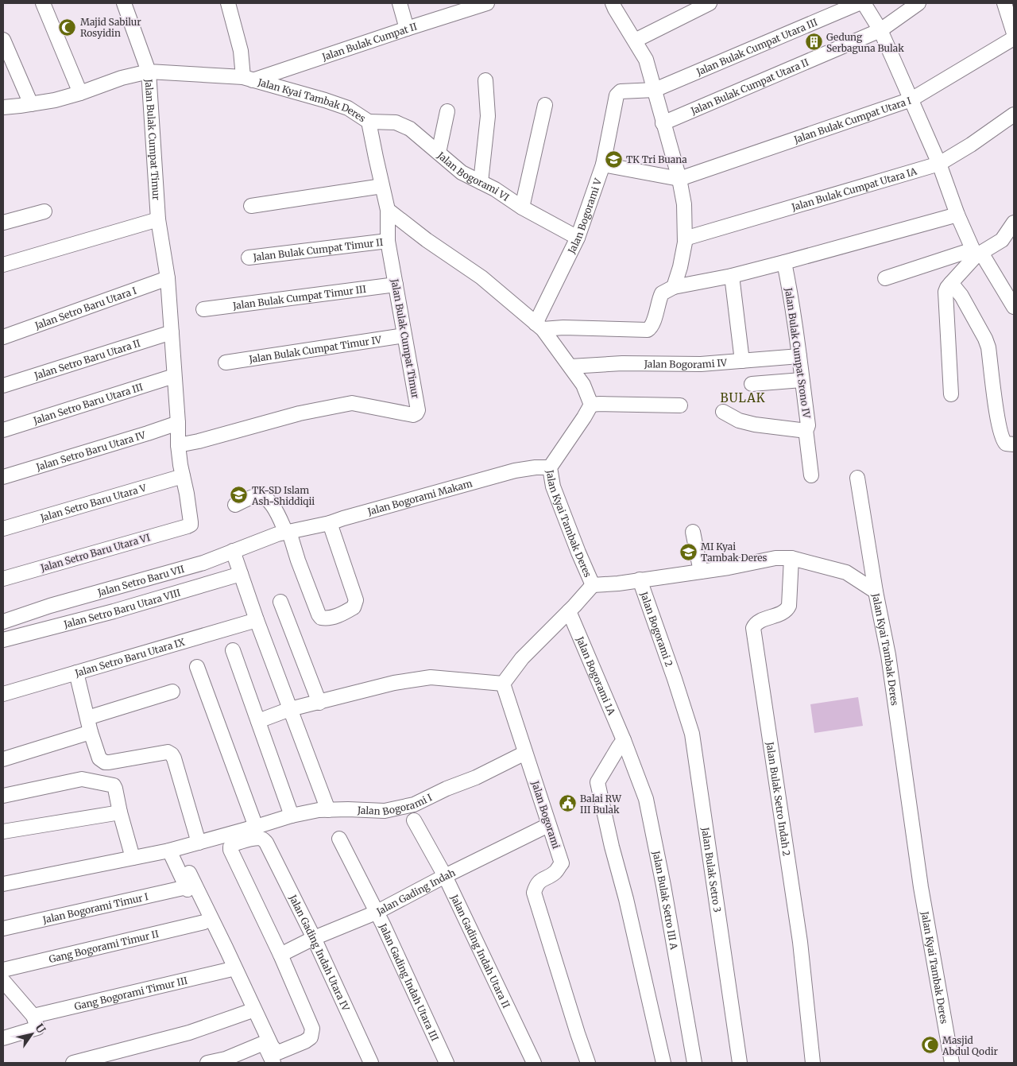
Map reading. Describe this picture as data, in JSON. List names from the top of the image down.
{
  "streets": {
    "street": [
      "Jalan Bulak Cumpat II",
      "Jalan Bulak Cumpat Utara III",
      "Jalan Bulak Cumpat Utara II",
      "Jalan Kyai Tambak Deres",
      "Jalan Bulak Cumpat Utara I",
      "Jalan Bulak Cumpat Timur",
      "Jalan Bogorami VI",
      "Jalan Bulak Cumpat Utara IA",
      "Jalan Bogorami V",
      "Jalan Bulak Cumpat Timur II",
      "Jalan Bulak Cumpat Timur III",
      "Jalan Setro Baru Utara I",
      "Jalan Bulak Cumpat Timur IV",
      "Jalan Bulak Cumpat Srono IV",
      "Jalan Setro Baru Utara II",
      "Jalan Bogorami IV",
      "Jalan Setro Baru Utara III",
      "Jalan Setro Baru Utara IV",
      "Jalan Bogorami Makam",
      "Jalan Setro Baru Utara V",
      "Jalan Setro Baru Utara VI",
      "Jalan Setro Baru VII",
      "Jalan Setro Baru Utara VIII",
      "Jalan Bogorami 2",
      "Jalan Setro Baru Utara IX",
      "Jalan Bogorami 1A",
      "Jalan Bulak Setro Indah 2",
      "Jalan Bogorami I",
      "Jalan Bogorami",
      "Jalan Bulak Setro 3",
      "Jalan Gading Indah",
      "Jalan Bulak Setro III A",
      "Jalan Bogorami Timur I",
      "Gang Bogorami Timur II",
      "Jalan Gading Indah Utara II",
      "Jalan Gading Indah Utara IV",
      "Jalan Gading Indah Utara III",
      "Gang Bogorami Timur III"
    ]
  },
  "crossings": [
    ["Jalan Bulak Cumpat II", "Jalan Kyai Tambak Deres"],
    ["Jalan Bulak Cumpat Utara III", "Jalan Bogorami V"],
    ["Jalan Kyai Tambak Deres", "Jalan Bulak Cumpat Timur"],
    ["Jalan Kyai Tambak Deres", "Jalan Bogorami VI"],
    ["Jalan Kyai Tambak Deres", "Jalan Bogorami Makam"],
    ["Jalan Kyai Tambak Deres", "Jalan Bogorami 2"],
    ["Jalan Kyai Tambak Deres", "Jalan Bulak Setro Indah 2"],
    ["Jalan Bulak Cumpat Timur", "Jalan Bulak Cumpat Timur II"],
    ["Jalan Bulak Cumpat Timur", "Jalan Bulak Cumpat Timur III"],
    ["Jalan Bulak Cumpat Timur", "Jalan Setro Baru Utara I"],
    ["Jalan Bulak Cumpat Timur", "Jalan Bulak Cumpat Timur IV"],
    ["Jalan Bulak Cumpat Timur", "Jalan Setro Baru Utara II"],
    ["Jalan Bulak Cumpat Timur", "Jalan Setro Baru Utara III"],
    ["Jalan Bulak Cumpat Timur", "Jalan Setro Baru Utara IV"],
    ["Jalan Bulak Cumpat Timur", "Jalan Setro Baru Utara V"],
    ["Jalan Bulak Cumpat Timur", "Jalan Setro Baru Utara VI"],
    ["Jalan Bogorami VI", "Jalan Bogorami V"],
    ["Jalan Bulak Cumpat Srono IV", "Jalan Bogorami IV"],
    ["Jalan Bogorami Makam", "Jalan Setro Baru VII"],
    ["Jalan Bogorami 2", "Jalan Bulak Setro 3"],
    ["Jalan Bogorami 1A", "Jalan Bulak Setro III A"],
    ["Jalan Bogorami I", "Jalan Bogorami"],
    ["Jalan Bogorami", "Jalan Gading Indah"],
    ["Jalan Gading Indah", "Jalan Gading Indah Utara II"],
    ["Jalan Gading Indah", "Jalan Gading Indah Utara IV"],
    ["Jalan Gading Indah", "Jalan Gading Indah Utara III"]
  ],
  "districts": ["BULAK"],
  "places": {
    "mosque": ["Majid Sabilur Rosyidin", "Masjid Abdul Qodir"],
    "building": ["Gedung Serbaguna Bulak"],
    "school or university": ["TK Tri Buana", "TK-SD Islam Ash-Shiddiqii", "MI Kyai Tambak Deres"],
    "public building": ["Balai RW III Bulak"]
  },
  "north": "top right"
}
